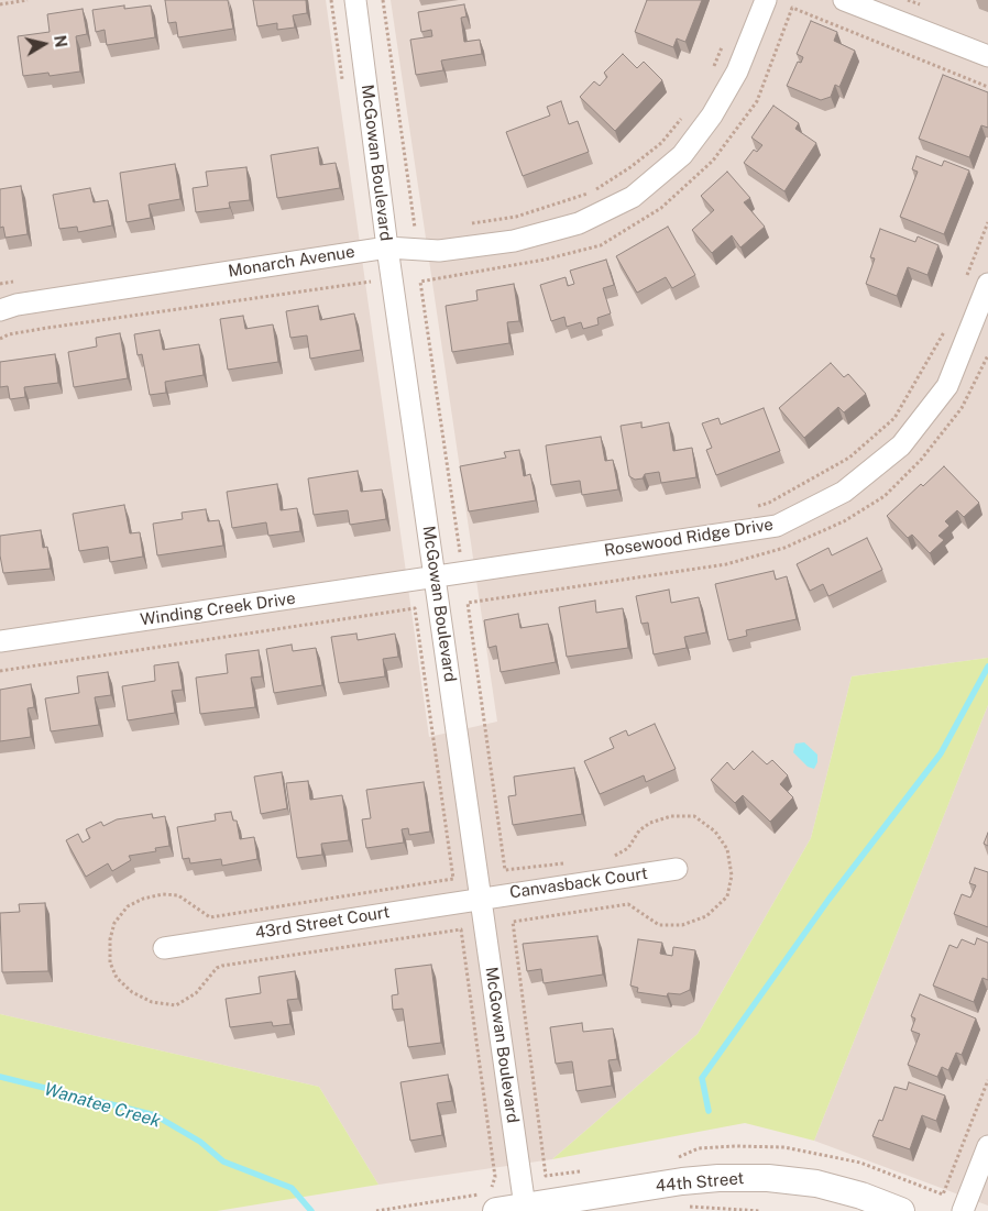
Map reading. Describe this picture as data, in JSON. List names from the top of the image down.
{
  "streets": {
    "street": [
      "McGowan Boulevard",
      "Monarch Avenue",
      "Rosewood Ridge Drive",
      "Winding Creek Drive",
      "Canvasback Court",
      "43rd Street Court",
      "44th Street"
    ]
  },
  "crossings": [
    ["McGowan Boulevard", "Monarch Avenue"],
    ["McGowan Boulevard", "Rosewood Ridge Drive"],
    ["McGowan Boulevard", "Winding Creek Drive"],
    ["McGowan Boulevard", "Canvasback Court"],
    ["McGowan Boulevard", "43rd Street Court"],
    ["McGowan Boulevard", "44th Street"],
    ["Rosewood Ridge Drive", "Winding Creek Drive"],
    ["Canvasback Court", "43rd Street Court"]
  ],
  "water": ["Wanatee Creek"],
  "north": "right"
}
